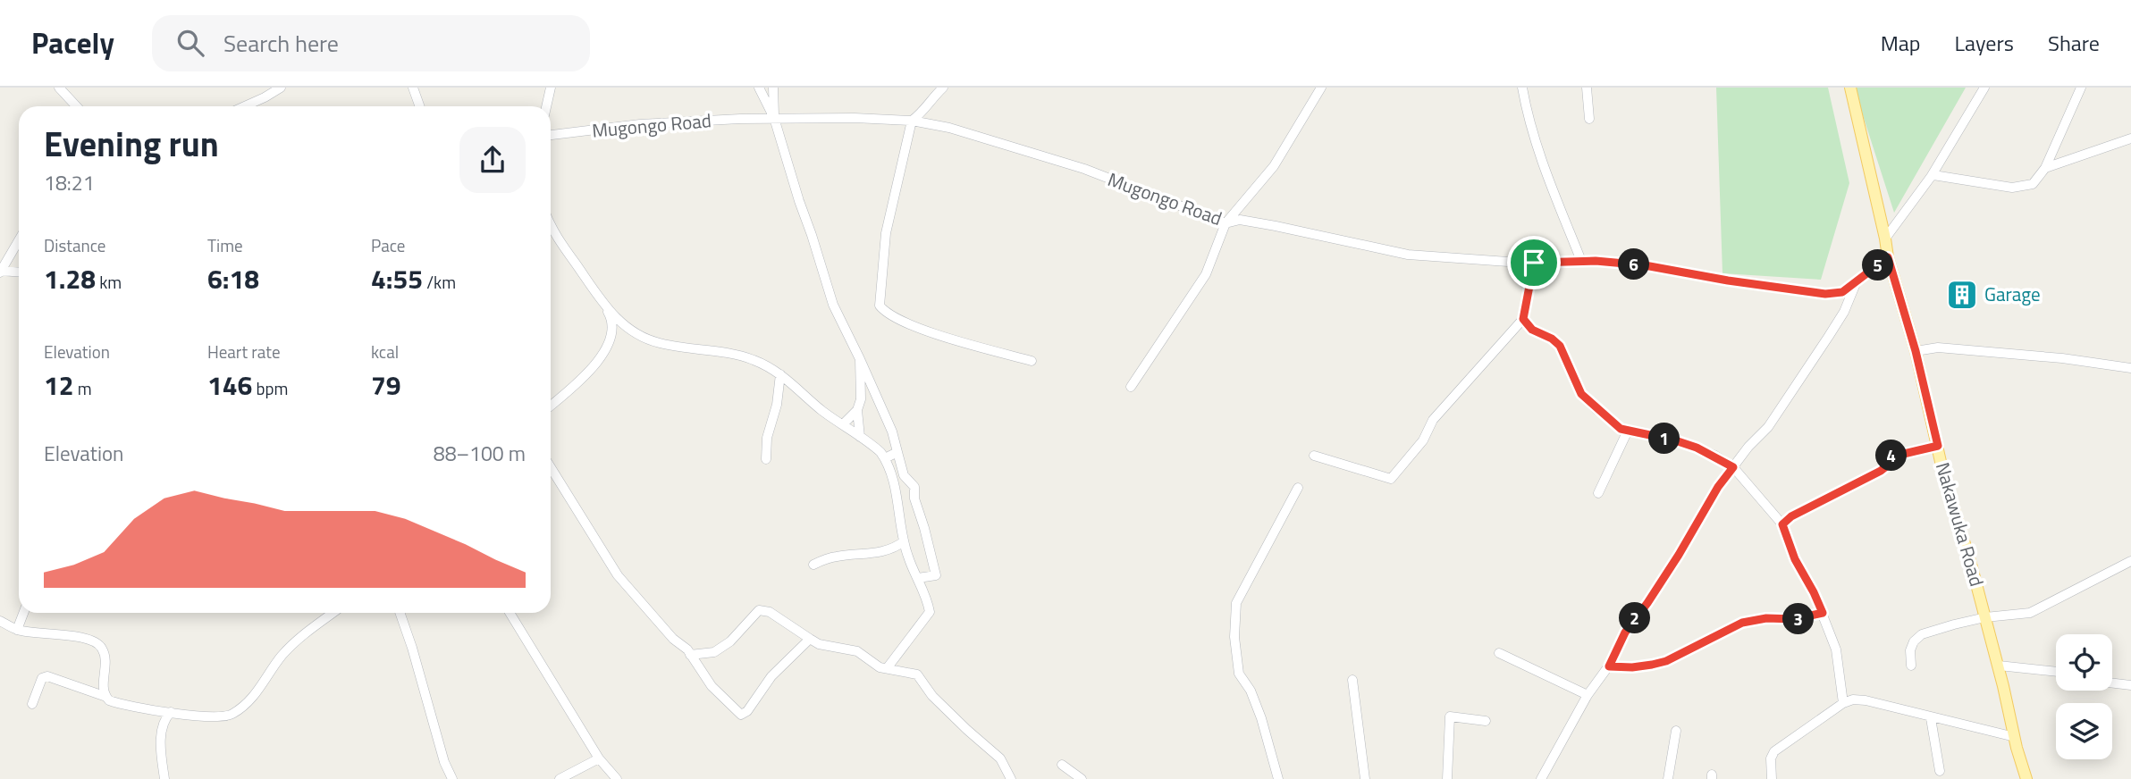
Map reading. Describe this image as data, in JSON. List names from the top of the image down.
{
  "streets": {
    "main road": ["Nakawuka Road"],
    "street": ["Mugongo Road"]
  },
  "crossings": [
    ["Mugongo Road", "Nakawuka Road"]
  ],
  "places": {
    "building": ["Garage"]
  },
  "page": {
    "header": "Pacely",
    "search": "Search here",
    "nav": ["Map", "Layers", "Share"],
    "heading": ["Evening run", "18:21"],
    "stats": [
      ["Distance", "1.28 km"],
      ["Time", "6:18"],
      ["Pace", "4:55 /km"],
      ["Elevation", "12 m"],
      ["Heart rate", "146 bpm"],
      ["kcal", "79"]
    ],
    "pins": [
      "6",
      "5",
      "1",
      "4",
      "2",
      "3"
    ],
    "chart": ["Elevation", "88–100 m"]
  }
}
